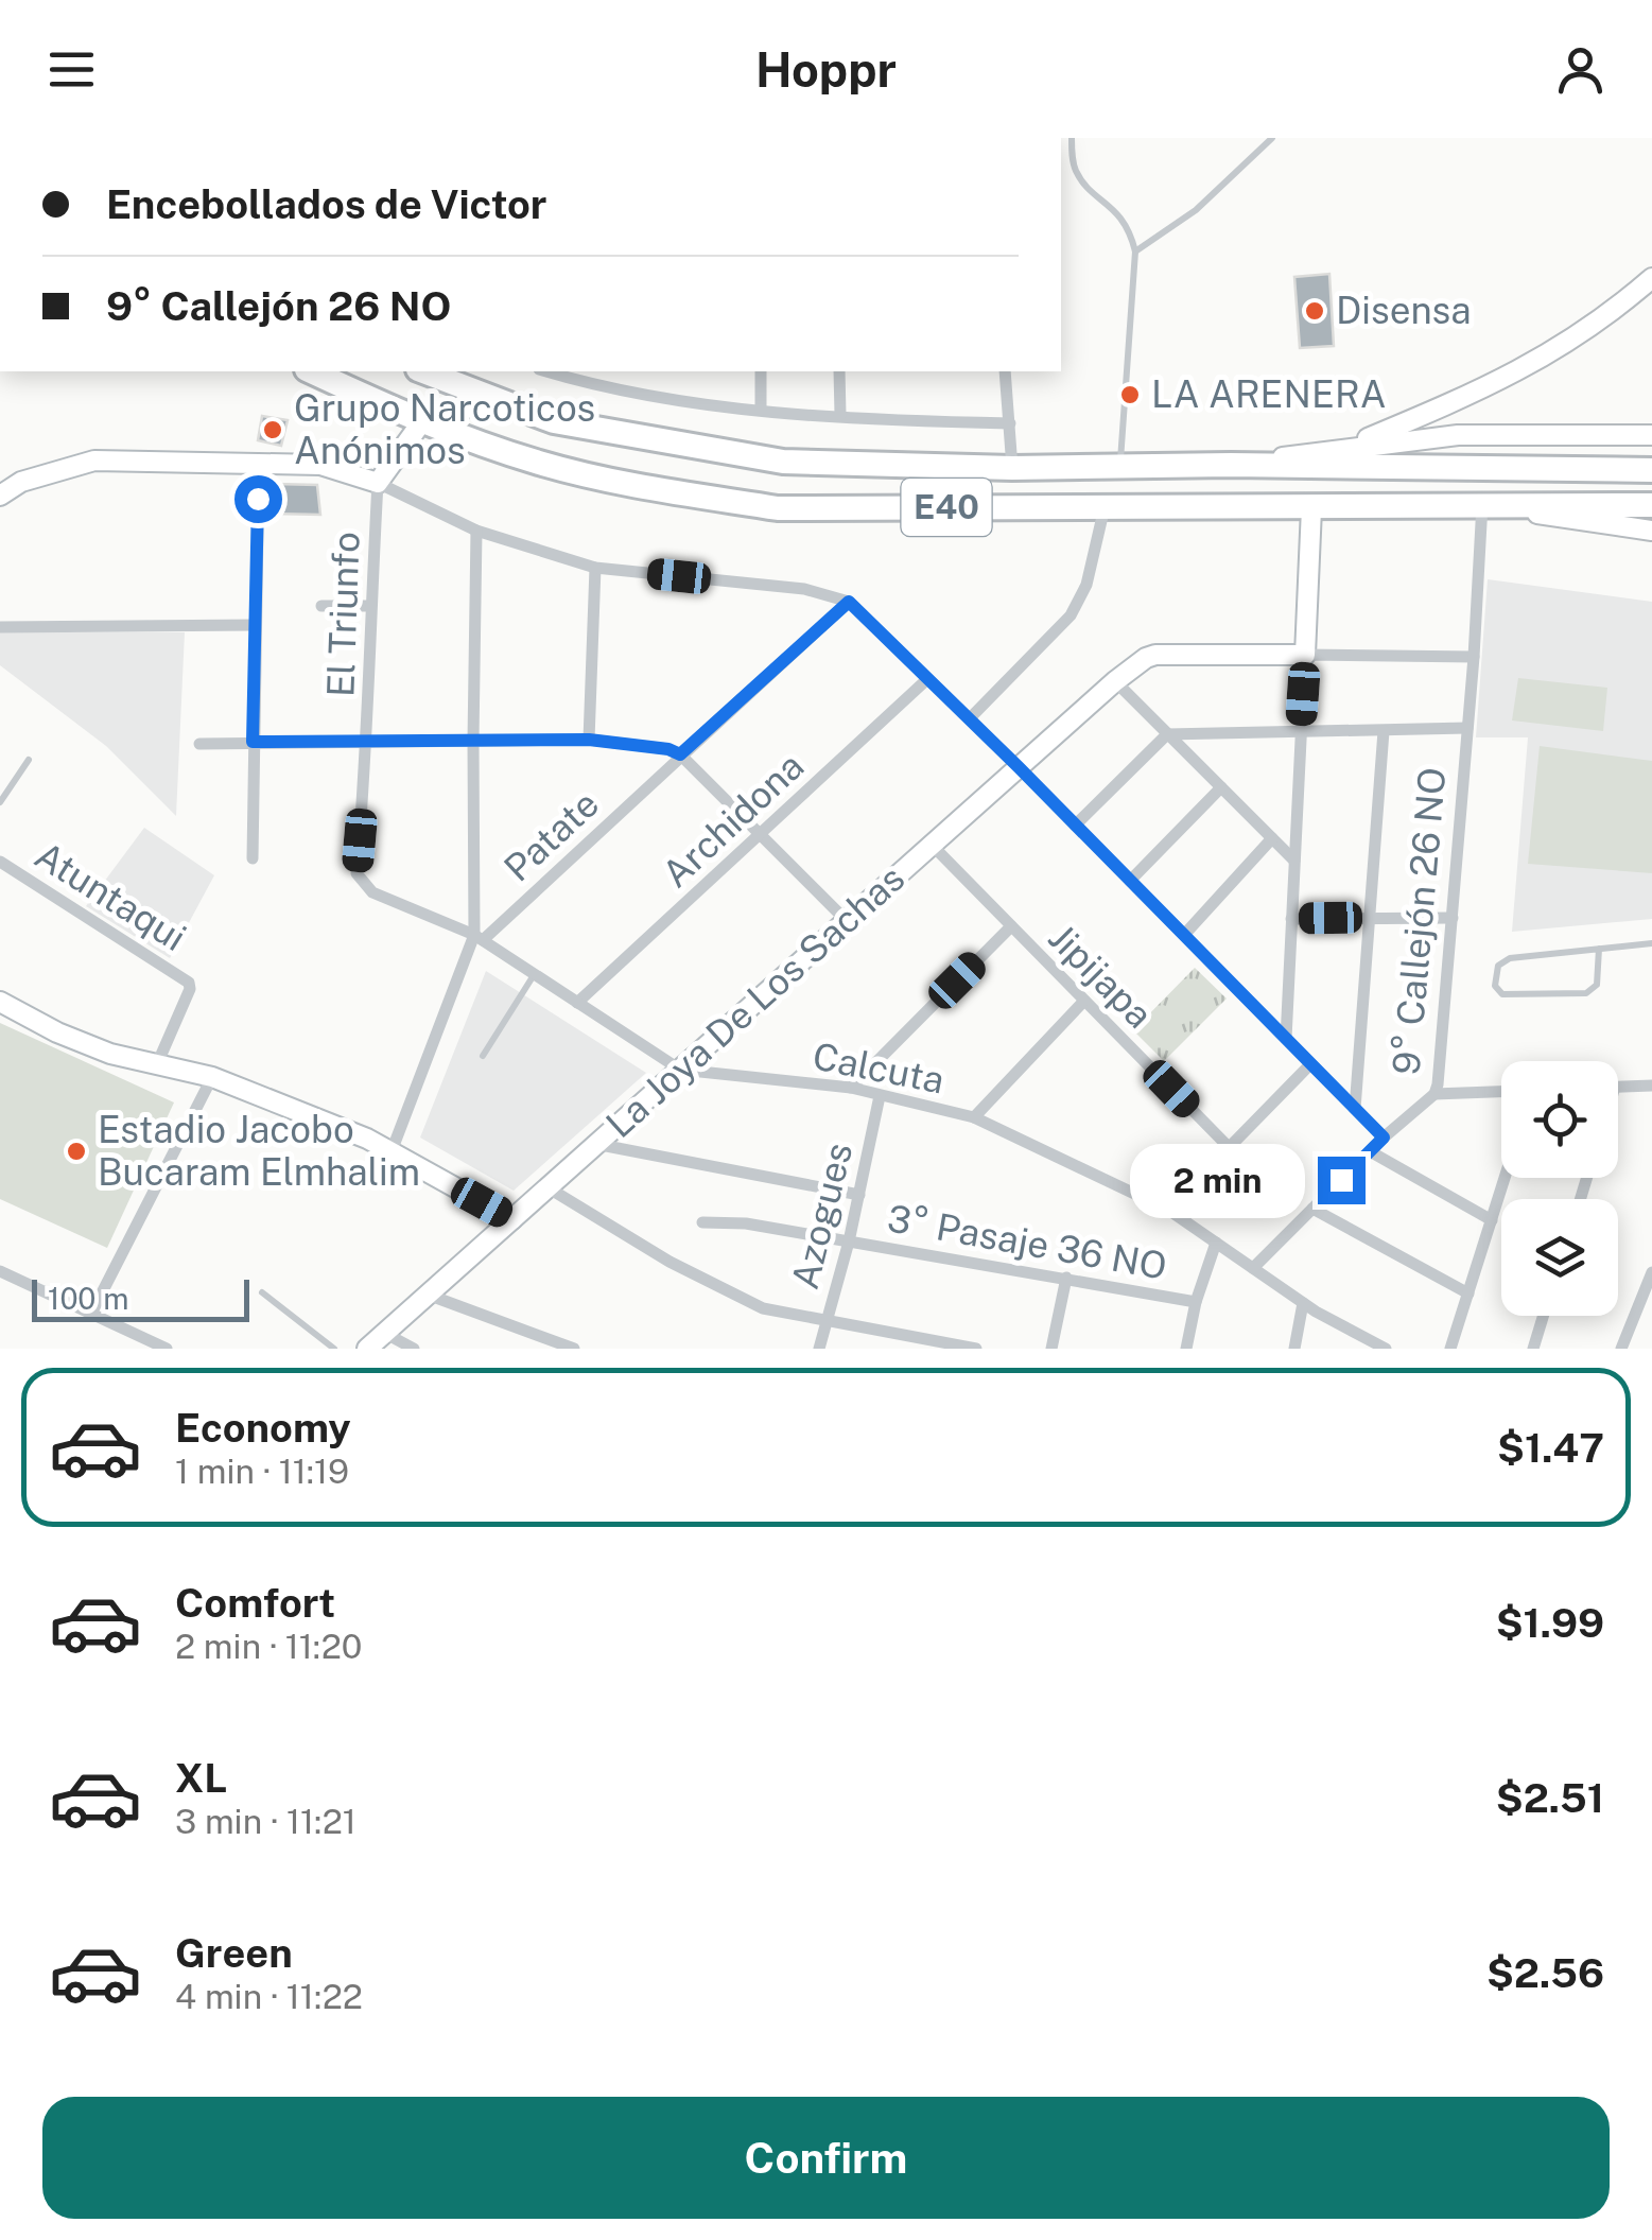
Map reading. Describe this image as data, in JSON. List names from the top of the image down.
{
  "streets": {
    "highway": ["E40"],
    "street": [
      "El Triunfo",
      "Archidona",
      "Patate",
      "Atuntaqui",
      "9° Callejón 26 NO",
      "Jipijapa",
      "La Joya De Los Sachas",
      "Calcuta",
      "Azogues",
      "3° Pasaje 36 NO"
    ]
  },
  "crossings": [
    ["E40", "9° Callejón 26 NO"],
    ["El Triunfo", "Calcuta"],
    ["Archidona", "Calcuta"],
    ["Patate", "Calcuta"],
    ["9° Callejón 26 NO", "Calcuta"],
    ["Jipijapa", "La Joya De Los Sachas"],
    ["La Joya De Los Sachas", "Calcuta"],
    ["Calcuta", "Azogues"],
    ["Azogues", "3° Pasaje 36 NO"]
  ],
  "places": [
    "Disensa",
    "LA ARENERA",
    "Grupo Narcoticos Anónimos",
    "Estadio Jacobo Bucaram Elmhalim"
  ],
  "scale_bar": "100 m",
  "page": {
    "header": "Hoppr",
    "banner": ["Encebollados de Victor", "9° Callejón 26 NO"],
    "bubble": "2 min",
    "scale": "100 m",
    "list": [
      {
        "name": "Economy",
        "note": "1 min · 11:19",
        "value": "$1.47"
      },
      {
        "name": "Comfort",
        "note": "2 min · 11:20",
        "value": "$1.99"
      },
      {
        "name": "XL",
        "note": "3 min · 11:21",
        "value": "$2.51"
      },
      {
        "name": "Green",
        "note": "4 min · 11:22",
        "value": "$2.56"
      }
    ],
    "buttons": "Confirm"
  }
}
